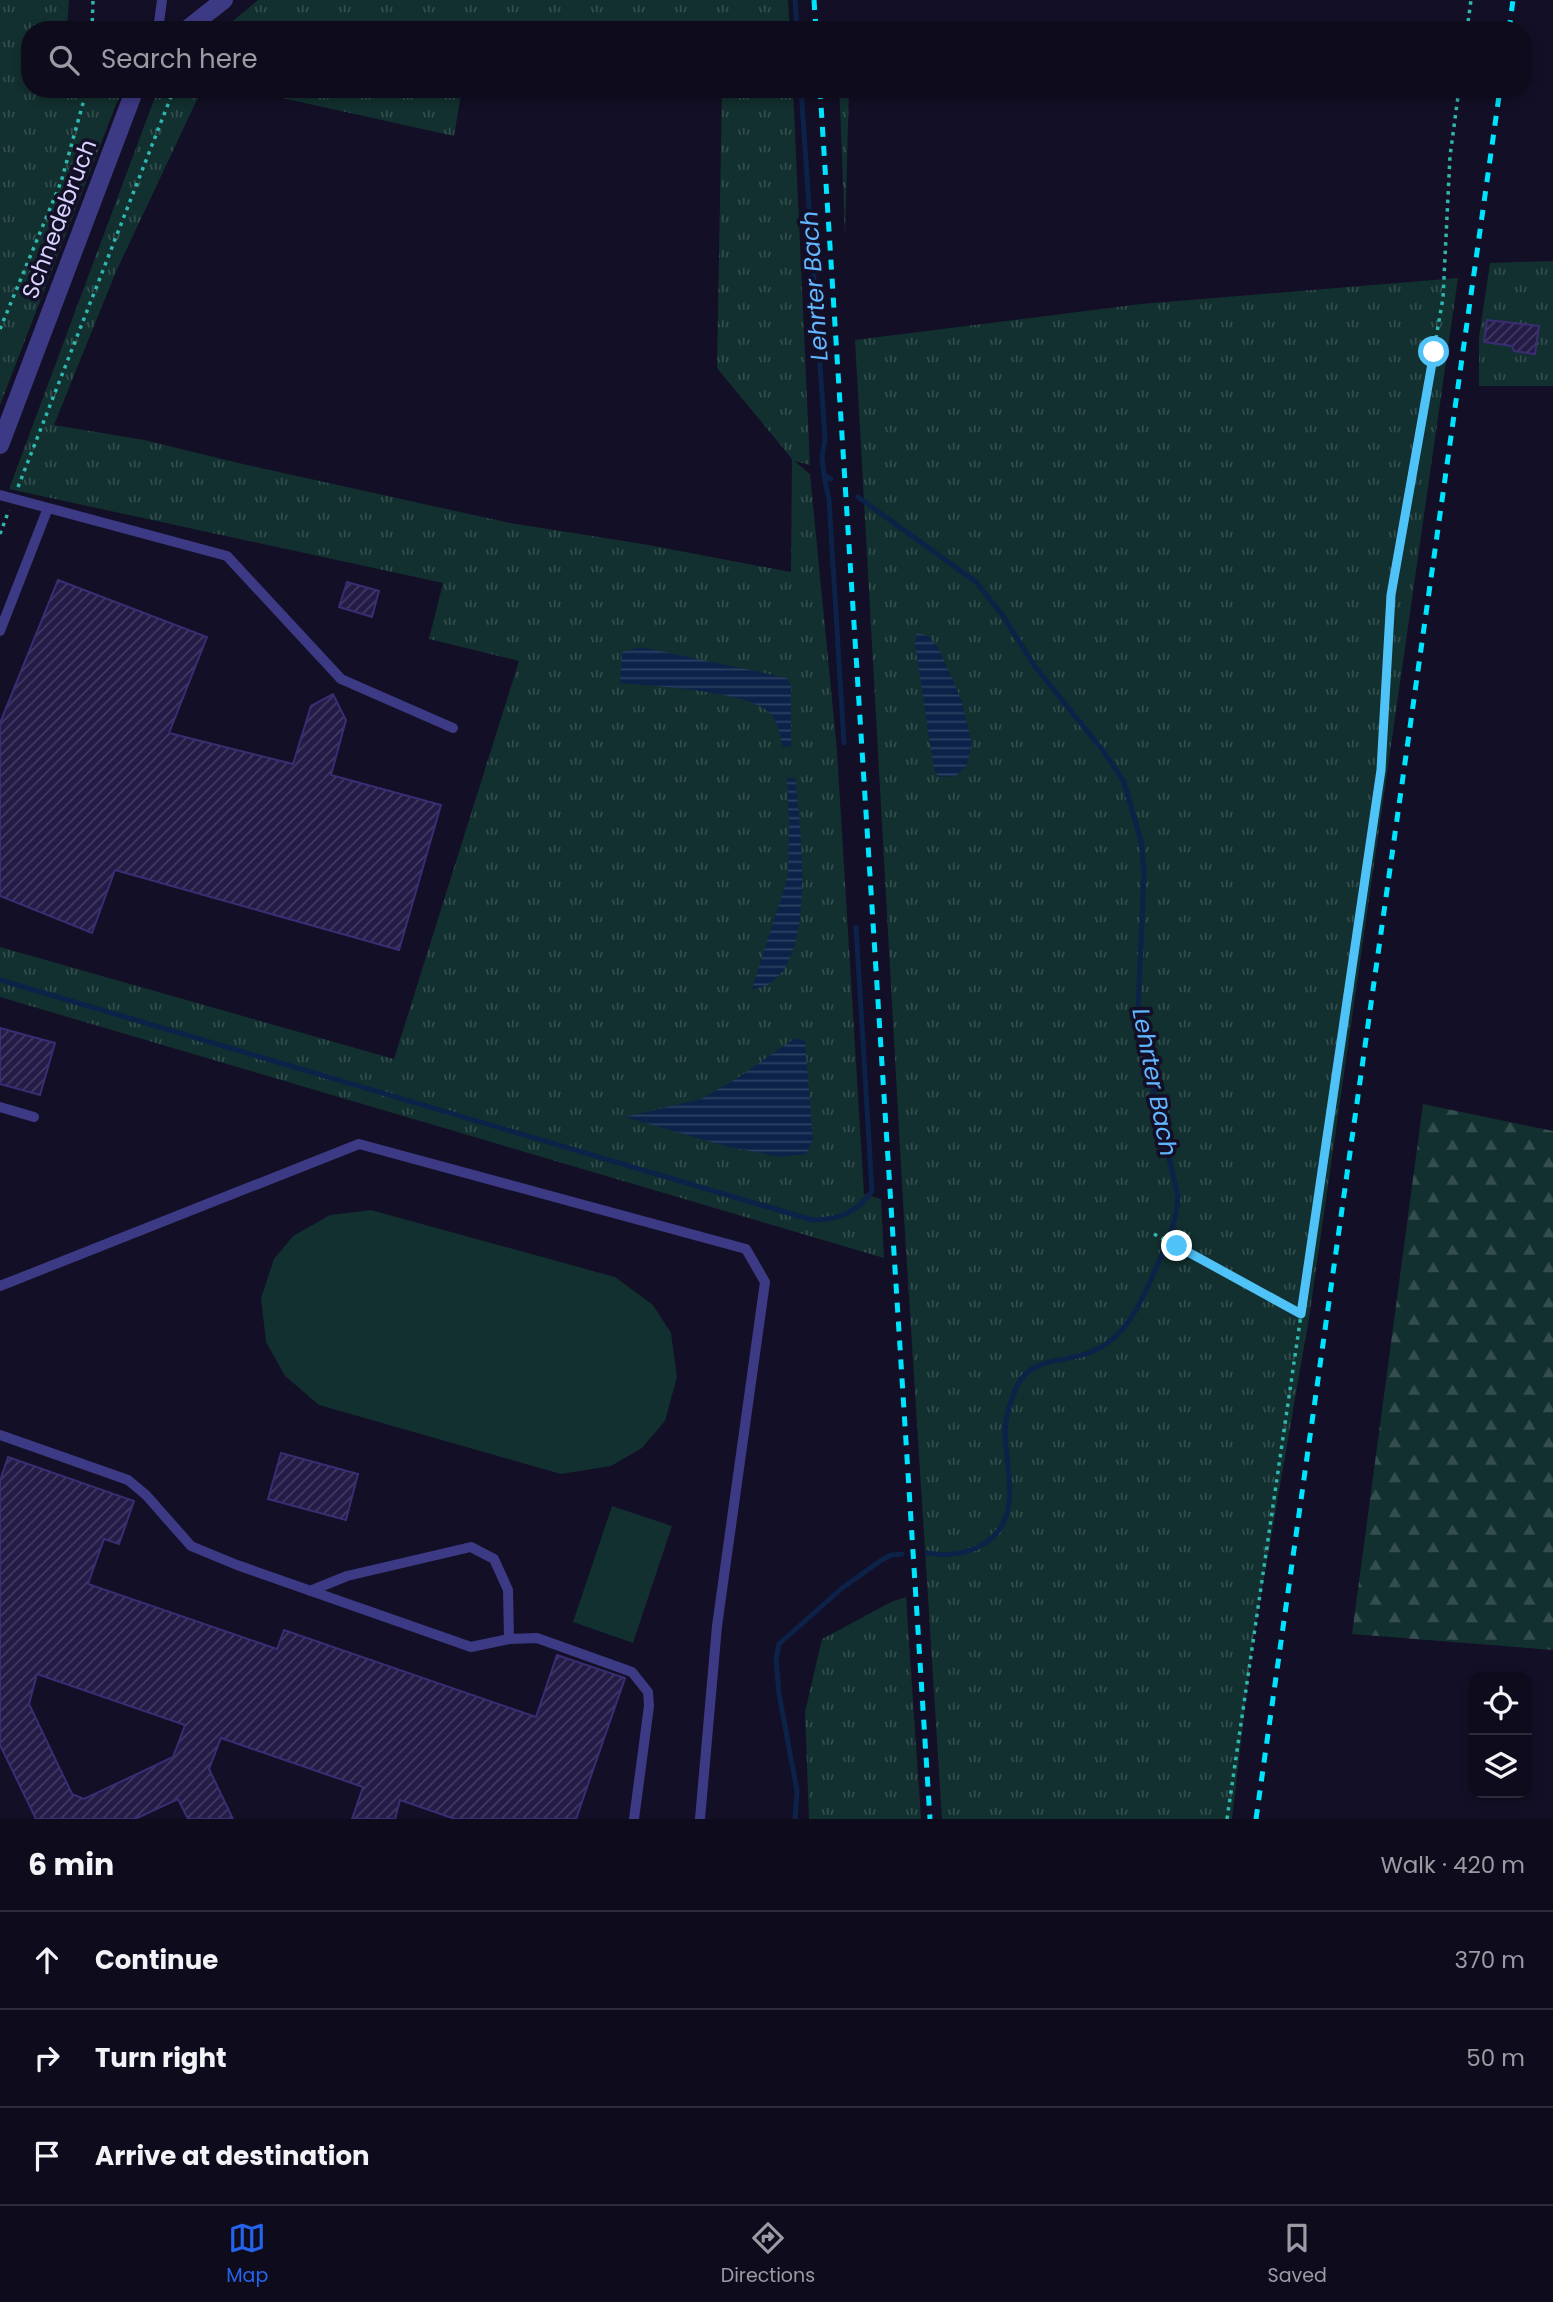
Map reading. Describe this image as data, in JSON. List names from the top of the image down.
{
  "streets": {
    "street": ["Schnedebruch"]
  },
  "water": ["Lehrter Bach"],
  "page": {
    "search": "Search here",
    "heading": ["6 min", "Walk · 420 m"],
    "list": [
      ["Continue", "370 m"],
      ["Turn right", "50 m"],
      "Arrive at destination"
    ],
    "nav": ["Map", "Directions", "Saved"]
  }
}
